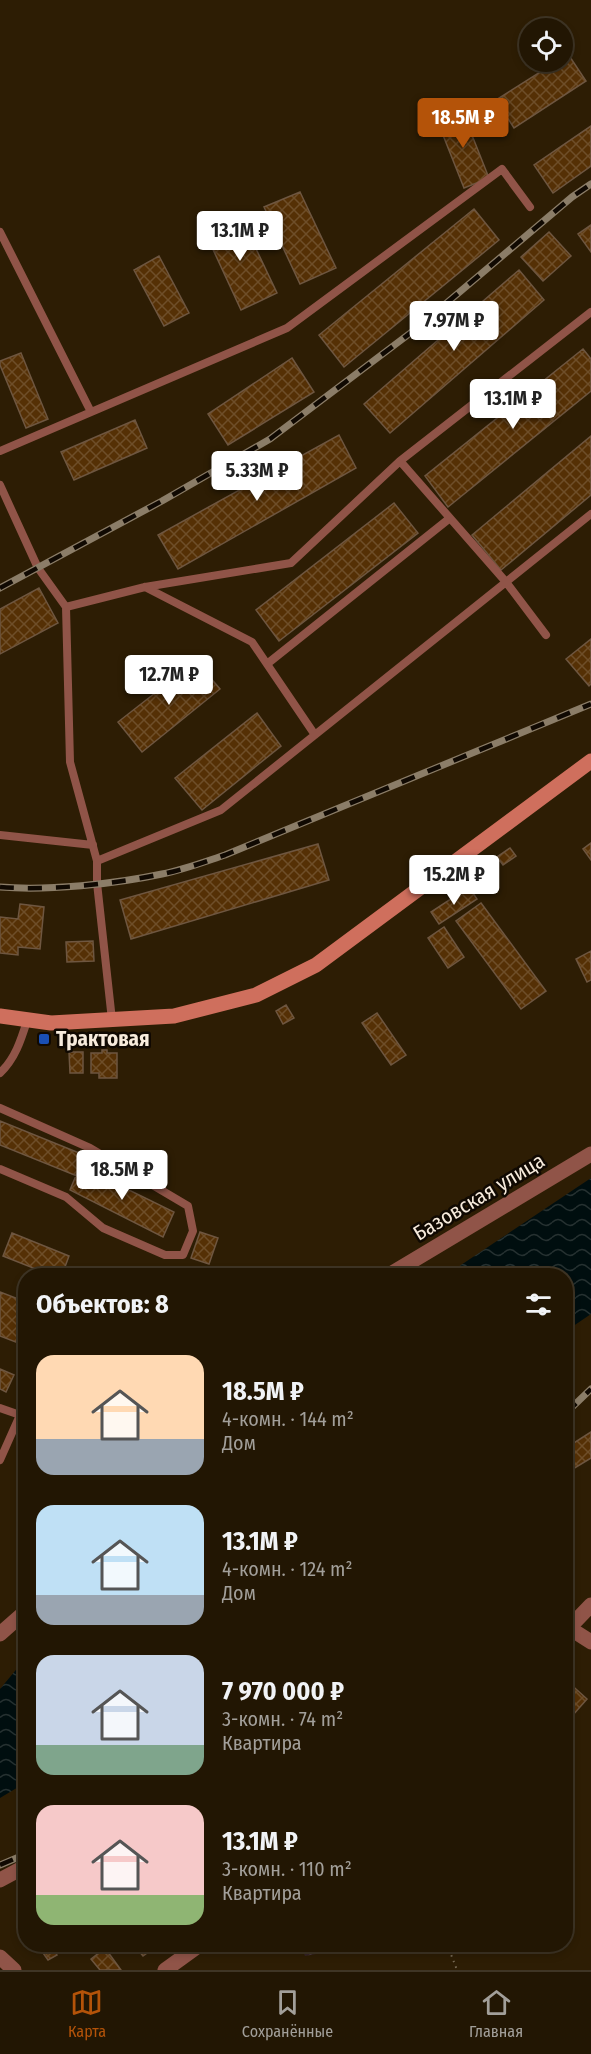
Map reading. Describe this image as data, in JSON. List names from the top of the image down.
{
  "streets": {
    "street": ["Базовская улица"]
  },
  "places": {
    "transit": ["Трактовая"]
  },
  "page": {
    "price": [
      "18.5M ₽",
      "13.1M ₽",
      "7.97M ₽",
      "13.1M ₽",
      "5.33M ₽",
      "12.7M ₽",
      "15.2M ₽",
      "18.5M ₽"
    ],
    "heading": "Объектов: 8",
    "list": [
      {
        "name": "18.5M ₽",
        "note": "4-комн. · 144 m² · Дом"
      },
      {
        "name": "13.1M ₽",
        "note": "4-комн. · 124 m² · Дом"
      },
      {
        "name": "7 970 000 ₽",
        "note": "3-комн. · 74 m² · Квартира"
      },
      {
        "name": "13.1M ₽",
        "note": "3-комн. · 110 m² · Квартира"
      }
    ],
    "tabs": ["Карта", "Сохранённые", "Главная"]
  }
}
